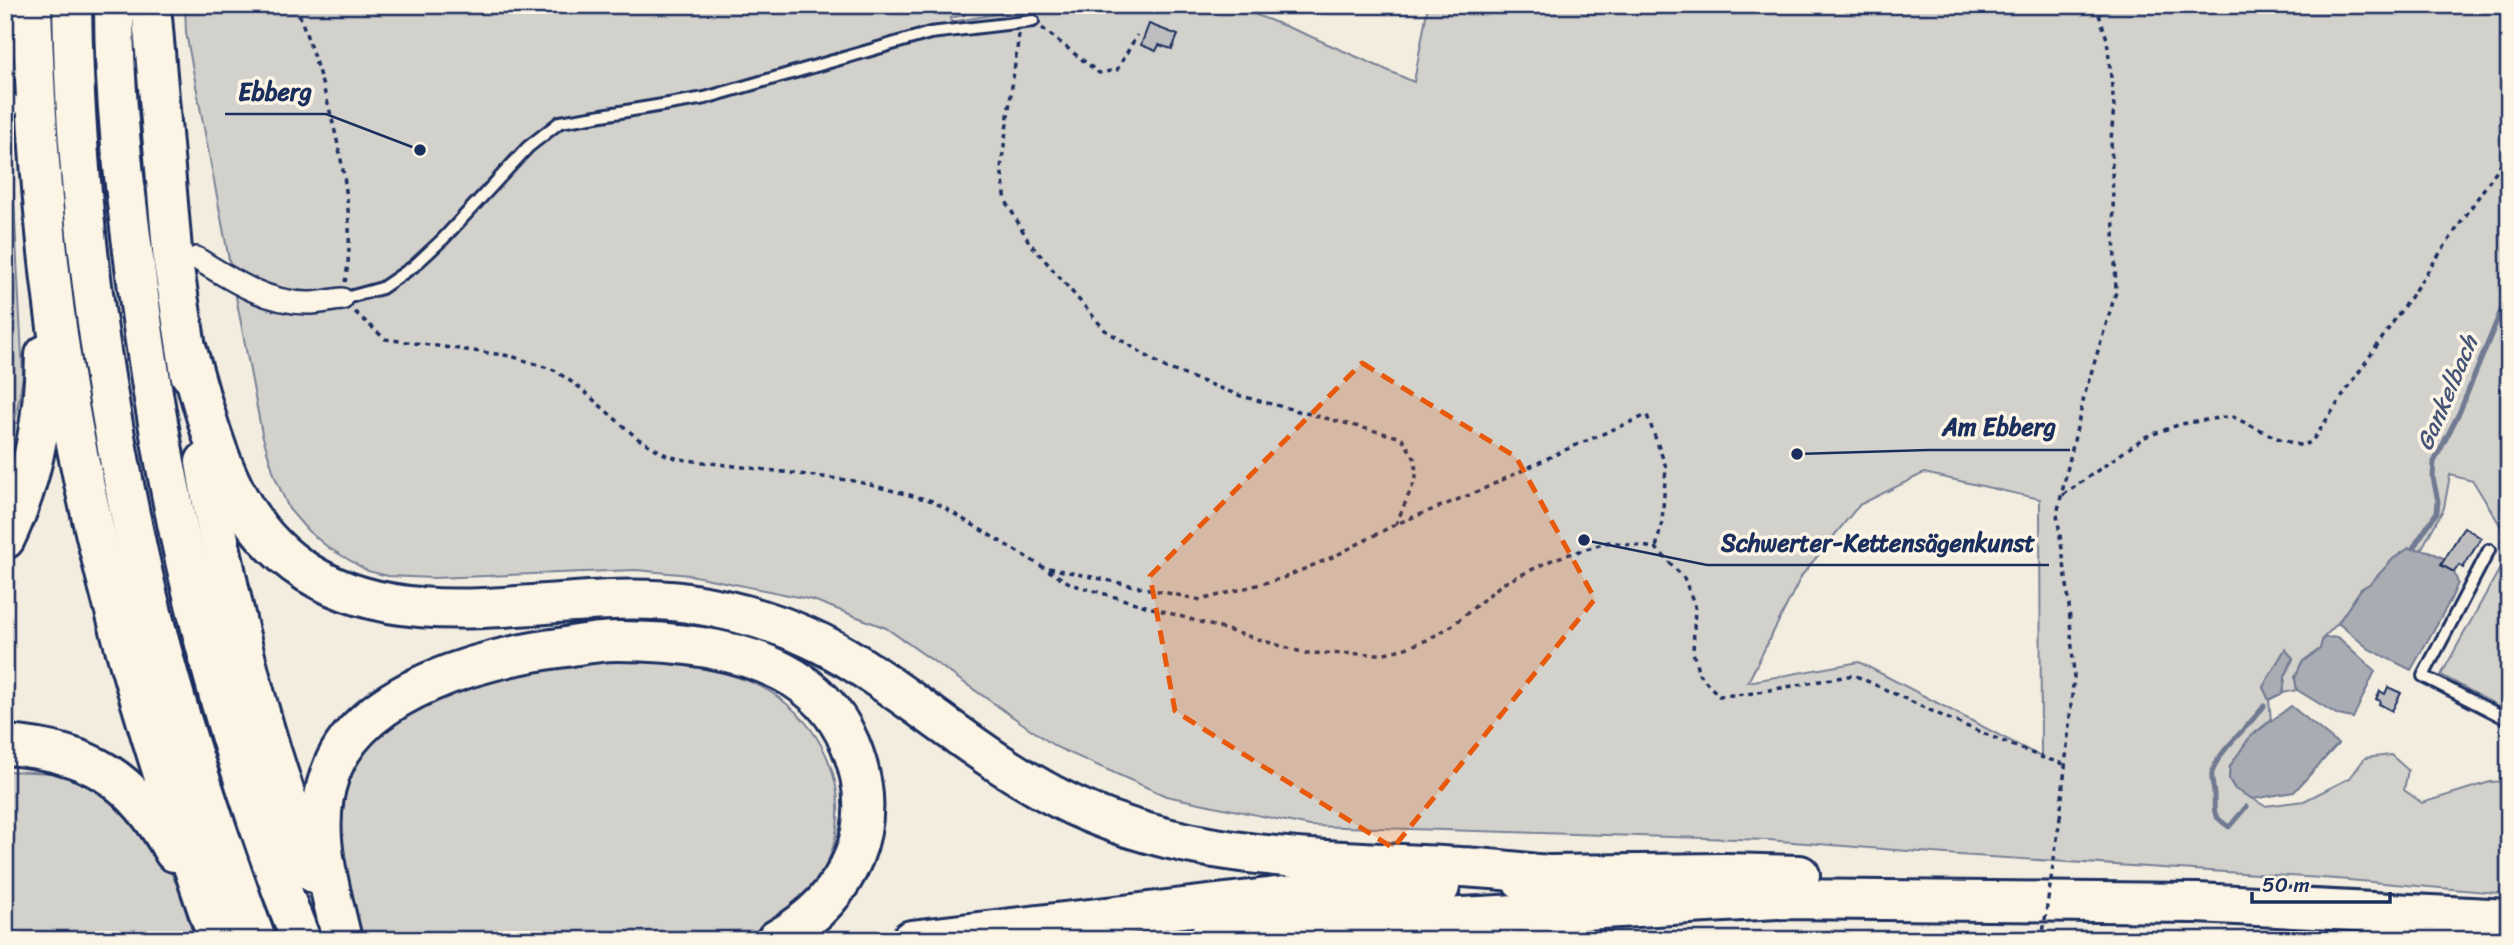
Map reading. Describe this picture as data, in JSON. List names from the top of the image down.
{
  "water": ["Gankelbach"],
  "places": ["Ebberg", "Am Ebberg", "Schwerter-Kettensägenkunst"],
  "scale_bar": "50 m"
}
